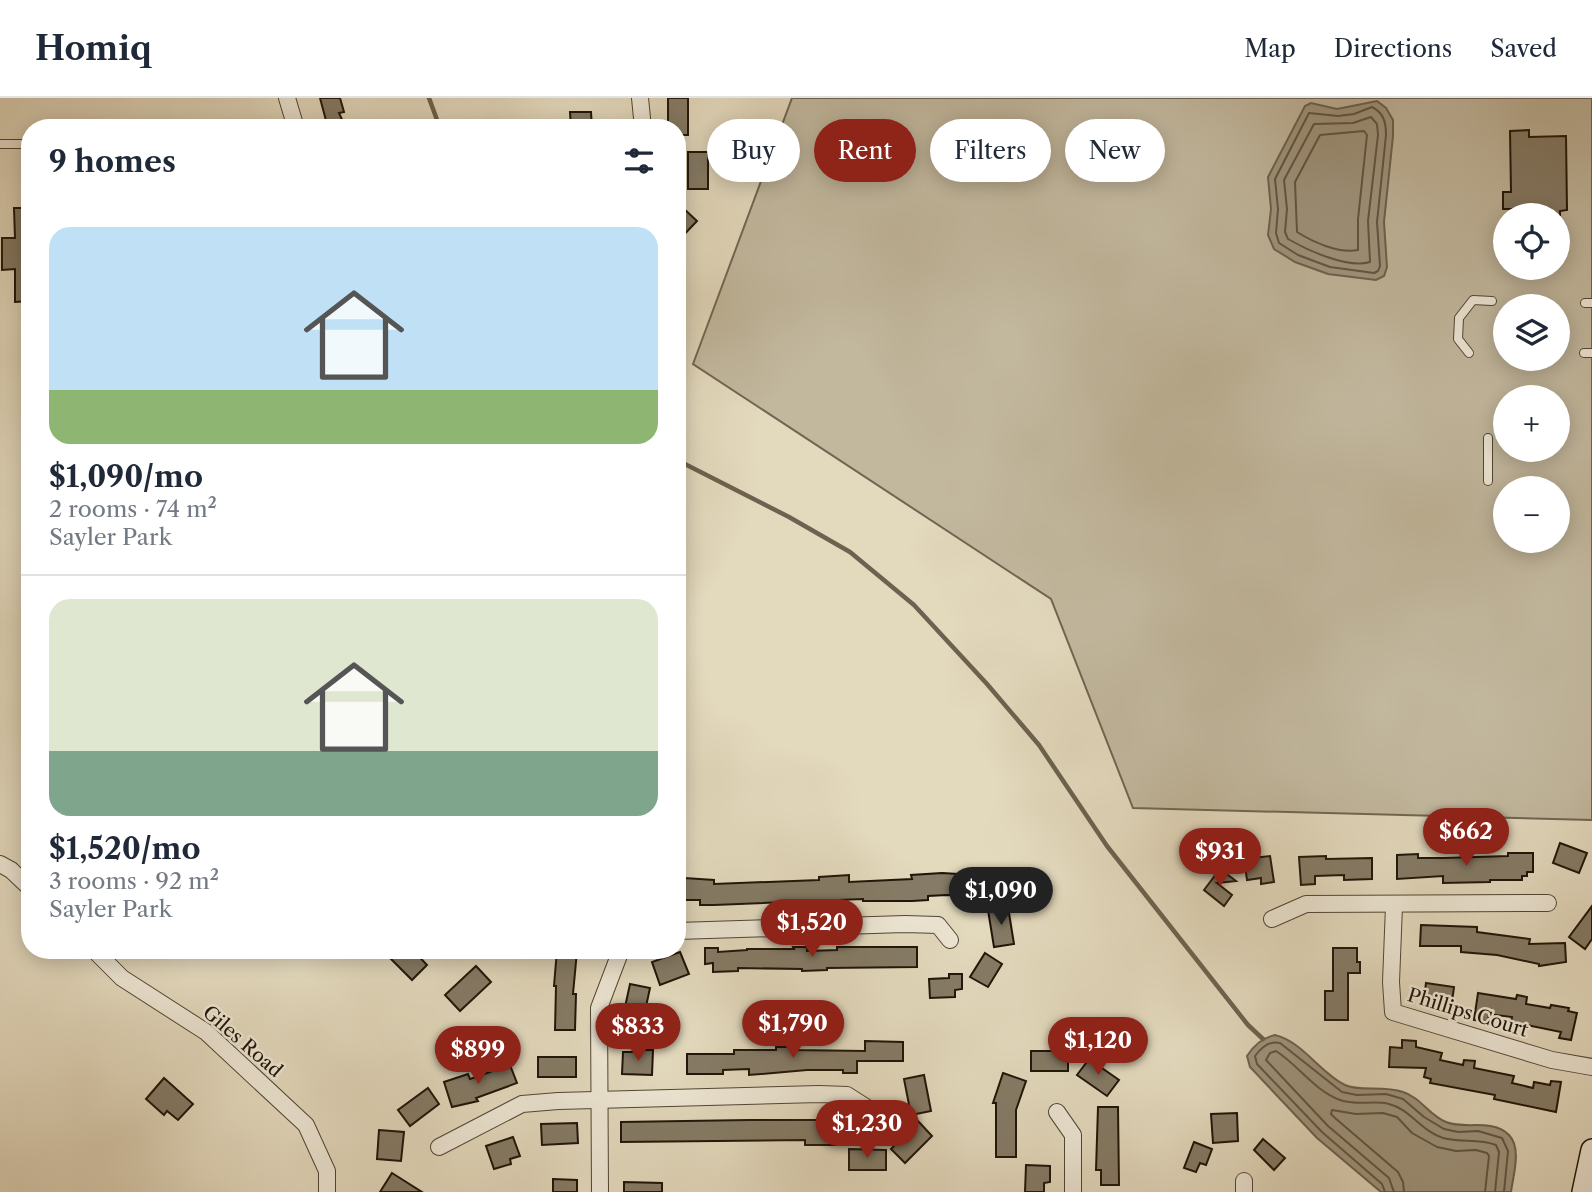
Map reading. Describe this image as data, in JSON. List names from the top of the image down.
{
  "streets": {
    "street": ["Phillips Court", "Giles Road"]
  },
  "page": {
    "header": "Homiq",
    "nav": ["Map", "Directions", "Saved"],
    "chip": [
      "Buy",
      "Rent",
      "Filters",
      "New"
    ],
    "heading": "9 homes",
    "map_buttons": ["+", "−"],
    "list": [
      {
        "name": "$1,090/mo",
        "note": "2 rooms · 74 m² · Sayler Park"
      },
      {
        "name": "$1,520/mo",
        "note": "3 rooms · 92 m² · Sayler Park"
      }
    ],
    "price": [
      "$662",
      "$931",
      "$1,090",
      "$1,520",
      "$1,790",
      "$833",
      "$1,120",
      "$899",
      "$1,230"
    ]
  }
}
